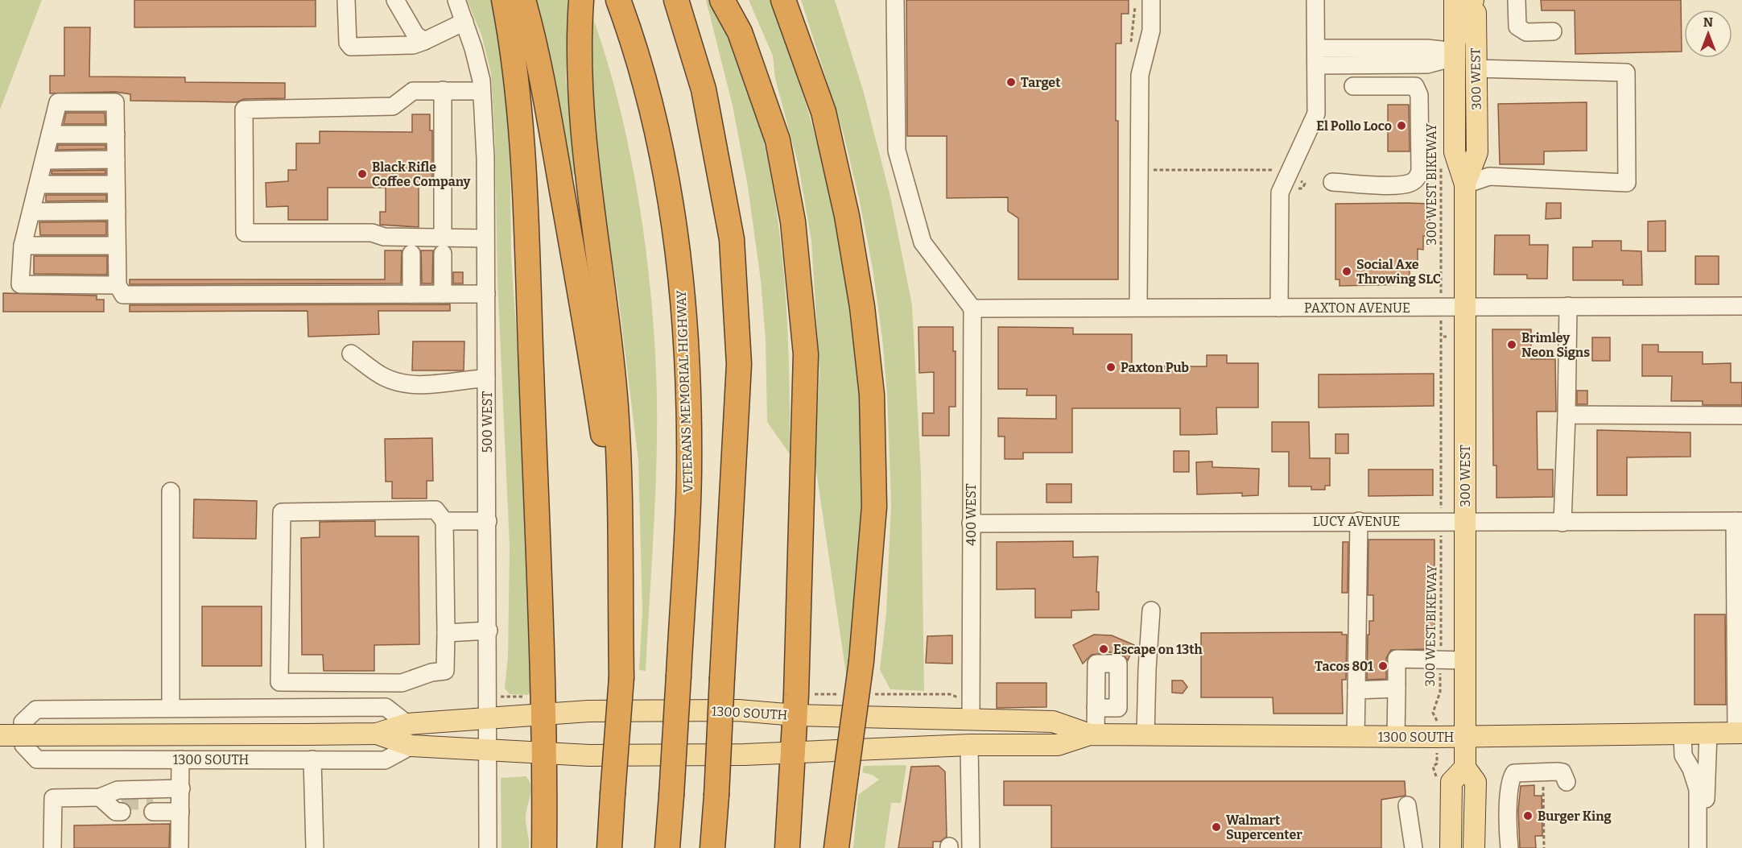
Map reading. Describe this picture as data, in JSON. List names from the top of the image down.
{
  "streets": {
    "highway": ["VETERANS MEMORIAL HIGHWAY"],
    "main road": ["300 WEST", "1300 SOUTH"],
    "street": [
      "PAXTON AVENUE",
      "500 WEST",
      "400 WEST",
      "LUCY AVENUE"
    ],
    "path": ["300 WEST BIKEWAY"]
  },
  "crossings": [
    ["300 WEST", "PAXTON AVENUE"],
    ["300 WEST", "LUCY AVENUE"],
    ["300 WEST", "1300 SOUTH"],
    ["PAXTON AVENUE", "400 WEST"],
    ["500 WEST", "1300 SOUTH"],
    ["400 WEST", "LUCY AVENUE"],
    ["400 WEST", "1300 SOUTH"]
  ],
  "places": [
    "Target",
    "El Pollo Loco",
    "Black Rifle Coffee Company",
    "Social Axe Throwing SLC",
    "Brimley Neon Signs",
    "Paxton Pub",
    "Escape on 13th",
    "Tacos 801",
    "Burger King",
    "Walmart Supercenter"
  ],
  "north": "top"
}
